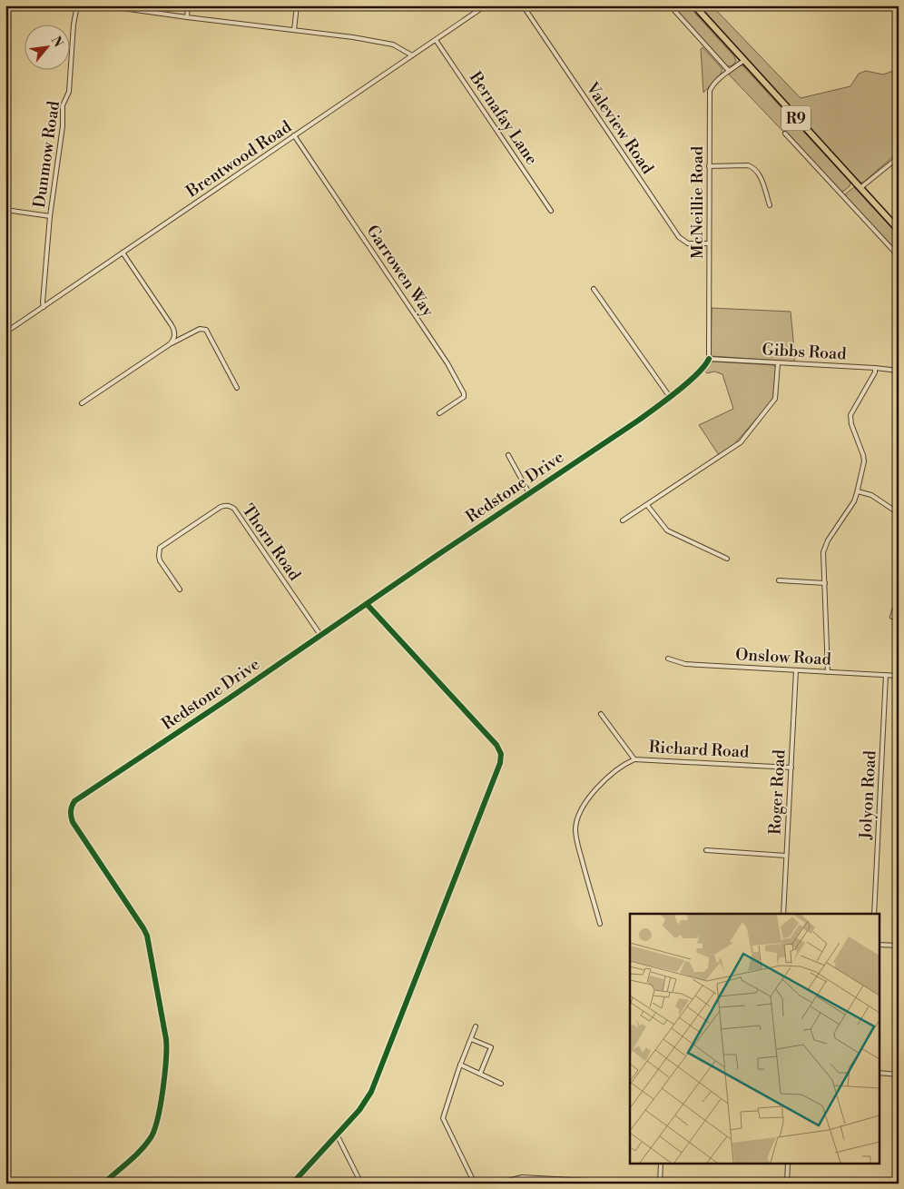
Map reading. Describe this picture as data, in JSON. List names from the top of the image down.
{
  "streets": {
    "highway": ["R9"],
    "street": [
      "Bernafay Lane",
      "Valeview Road",
      "Dunmow Road",
      "Brentwood Road",
      "McNeillie Road",
      "Garrowen Way",
      "Gibbs Road",
      "Redstone Drive",
      "Thorn Road",
      "Onslow Road",
      "Richard Road",
      "Roger Road",
      "Jolyon Road"
    ]
  },
  "crossings": [
    ["Bernafay Lane", "Brentwood Road"],
    ["R9", "McNeillie Road"],
    ["Valeview Road", "McNeillie Road"],
    ["Dunmow Road", "Brentwood Road"],
    ["Brentwood Road", "Garrowen Way"],
    ["McNeillie Road", "Gibbs Road"],
    ["McNeillie Road", "Redstone Drive"],
    ["Gibbs Road", "Redstone Drive"],
    ["Redstone Drive", "Thorn Road"],
    ["Onslow Road", "Roger Road"],
    ["Onslow Road", "Jolyon Road"],
    ["Richard Road", "Roger Road"]
  ],
  "north": "top right"
}
